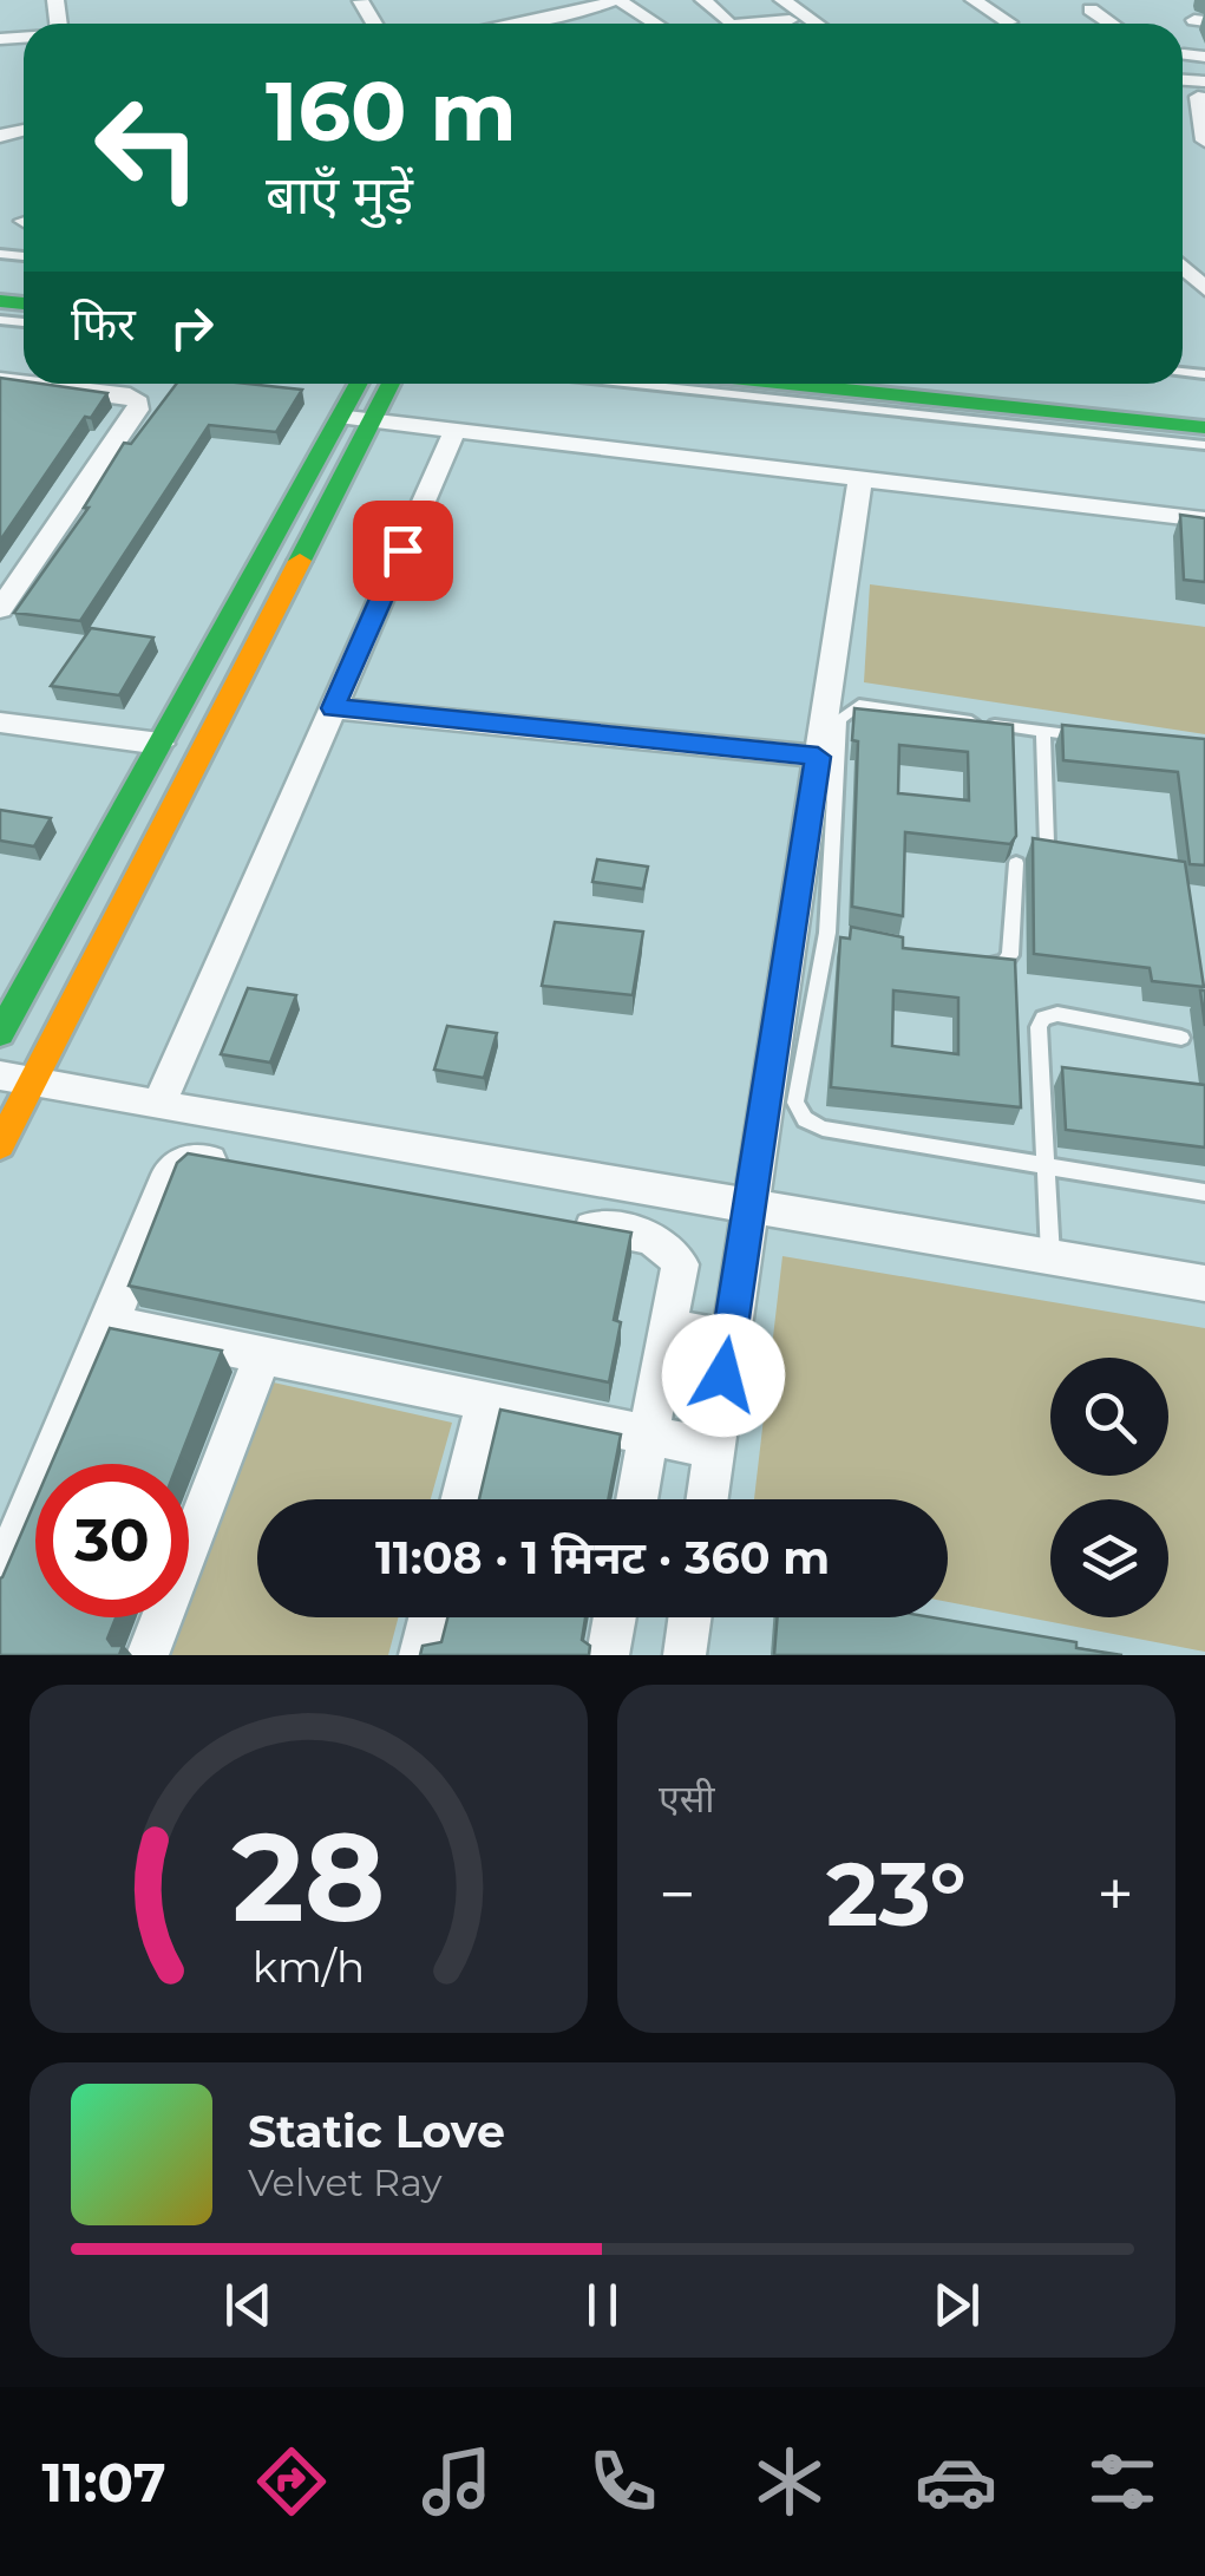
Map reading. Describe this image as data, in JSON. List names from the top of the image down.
{
  "page": {
    "turn": ["160 m", "बाएँ मुड़ें"],
    "then": "फिर",
    "limit": "30",
    "trip": "11:08 · 1 मिनट · 360 m",
    "tile": "एसी",
    "heat": ["−", "23°", "+"],
    "song": ["Static Love", "Velvet Ray"],
    "tabs": "11:07",
    "gauge": ["28", "km/h"]
  }
}
